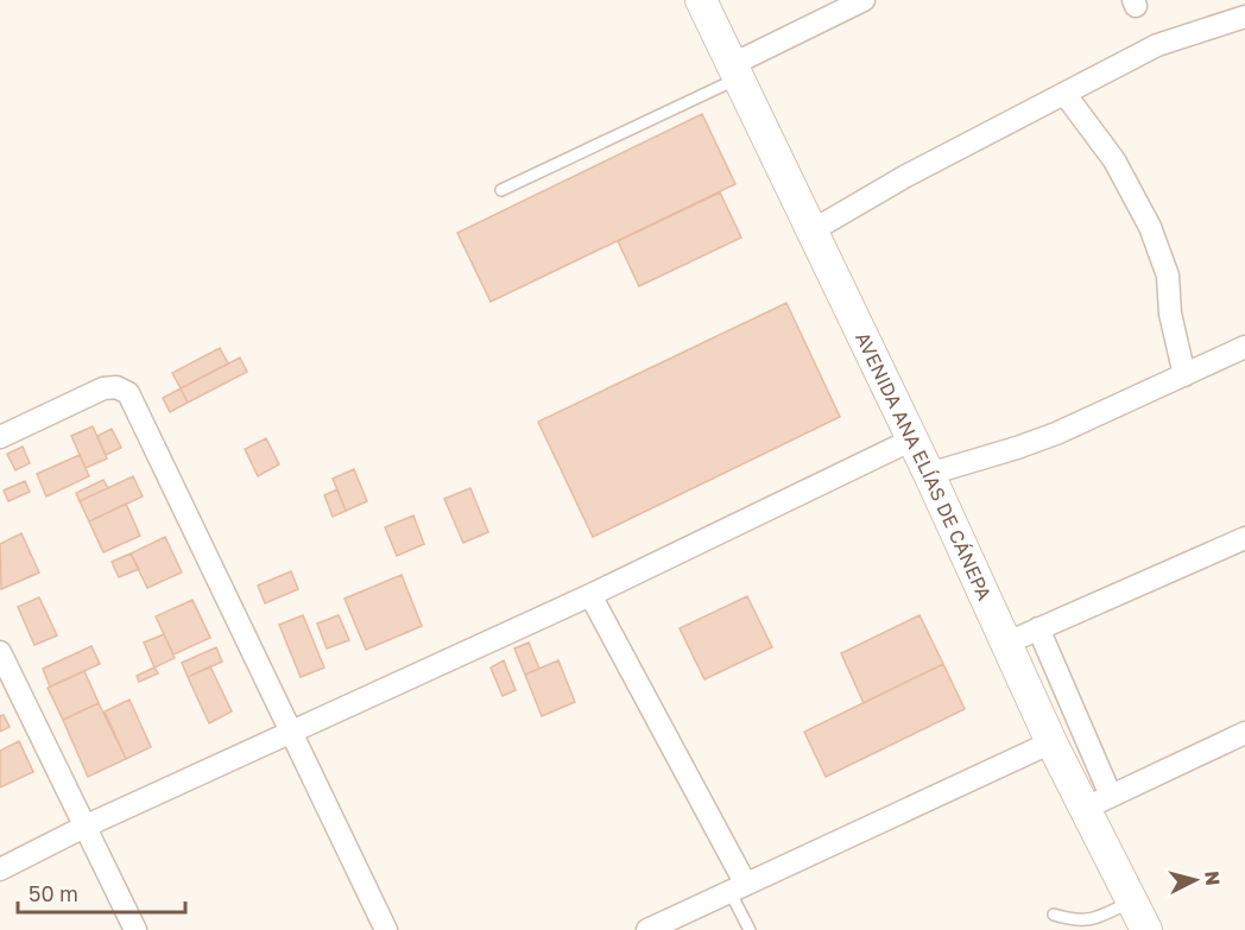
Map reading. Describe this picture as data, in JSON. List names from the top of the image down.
{
  "streets": {
    "main road": ["AVENIDA ANA ELÍAS DE CÁNEPA"]
  },
  "scale_bar": "50 m",
  "north": "right"
}
